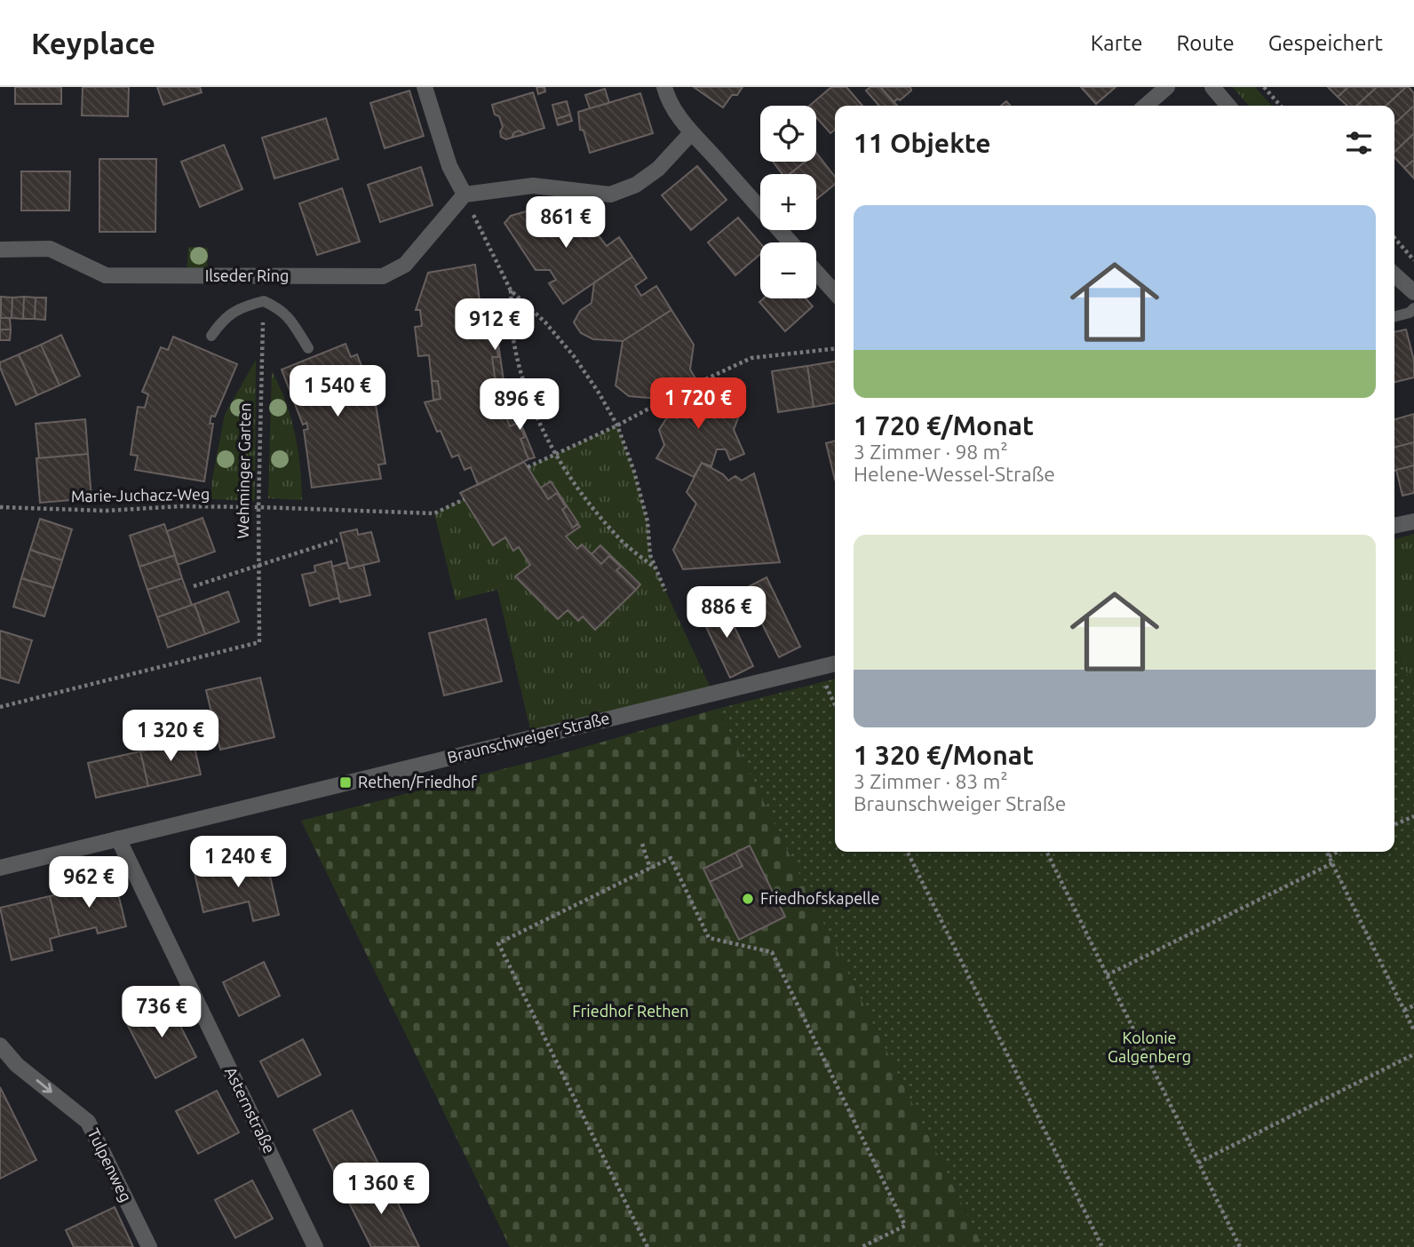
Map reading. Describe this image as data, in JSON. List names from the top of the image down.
{
  "streets": {
    "street": [
      "Ilseder Ring",
      "Braunschweiger Straße",
      "Asternstraße",
      "Tulpenweg"
    ],
    "path": ["Wehminger Garten", "Marie-Juchacz-Weg"]
  },
  "crossings": [
    ["Wehminger Garten", "Marie-Juchacz-Weg"],
    ["Braunschweiger Straße", "Asternstraße"]
  ],
  "one_way": ["Tulpenweg"],
  "parks": ["Friedhof Rethen", "Kolonie Galgenberg"],
  "places": {
    "transit": ["Rethen/Friedhof"],
    "other": ["Friedhofskapelle"]
  },
  "page": {
    "header": "Keyplace",
    "nav": ["Karte", "Route", "Gespeichert"],
    "map_buttons": ["+", "−"],
    "heading": "11 Objekte",
    "list": [
      {
        "name": "1 720 €/Monat",
        "note": "3 Zimmer · 98 m² · Helene-Wessel-Straße"
      },
      {
        "name": "1 320 €/Monat",
        "note": "3 Zimmer · 83 m² · Braunschweiger Straße"
      }
    ],
    "price": [
      "861 €",
      "912 €",
      "1 540 €",
      "1 720 €",
      "896 €",
      "886 €",
      "1 320 €",
      "1 240 €",
      "962 €",
      "736 €",
      "1 360 €"
    ]
  }
}
